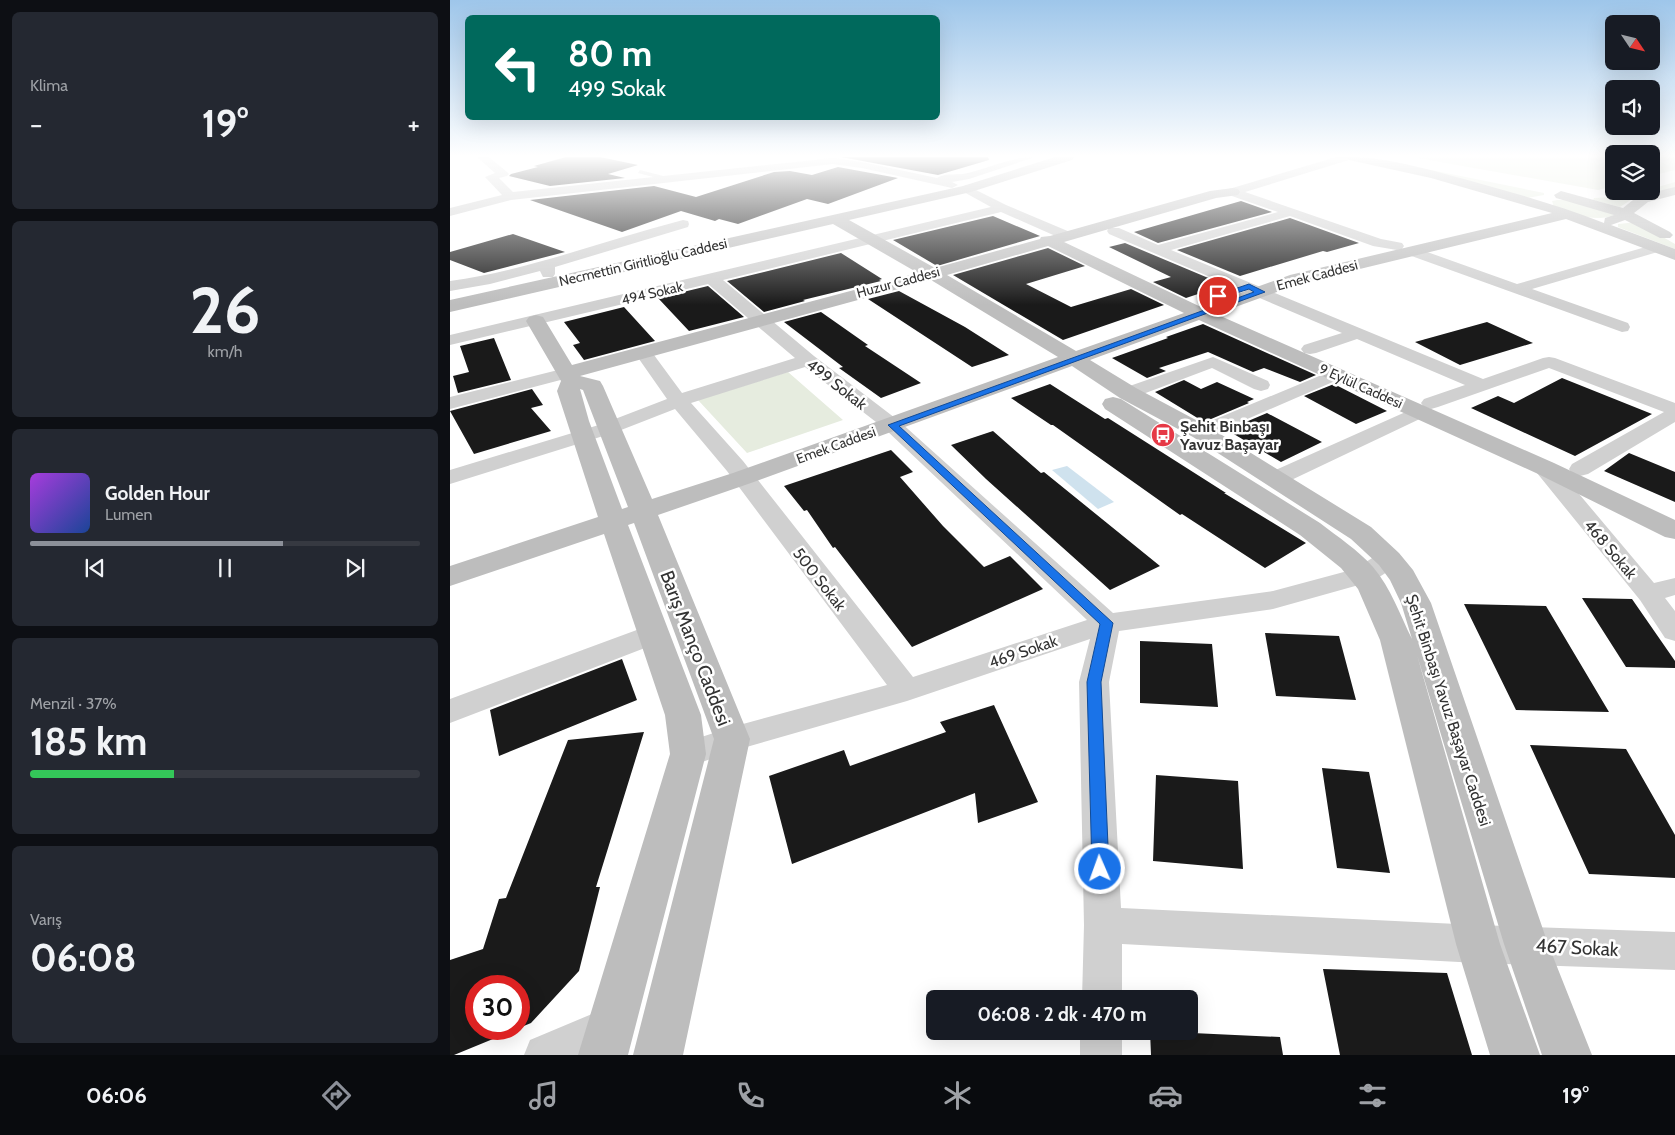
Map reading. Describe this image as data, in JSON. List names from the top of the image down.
{
  "streets": {
    "street": [
      "Necmettin Giritlioğlu Caddesi",
      "Emek Caddesi",
      "Huzur Caddesi",
      "494 Sokak",
      "499 Sokak",
      "9 Eylül Caddesi",
      "468 Sokak",
      "500 Sokak",
      "Barış Manço Caddesi",
      "469 Sokak",
      "Şehit Binbaşı Yavuz Başayar Caddesi",
      "467 Sokak"
    ]
  },
  "crossings": [
    ["Necmettin Giritlioğlu Caddesi", "Şehit Binbaşı Yavuz Başayar Caddesi"],
    ["Emek Caddesi", "499 Sokak"],
    ["Emek Caddesi", "9 Eylül Caddesi"],
    ["Emek Caddesi", "500 Sokak"],
    ["Emek Caddesi", "Barış Manço Caddesi"],
    ["Emek Caddesi", "Şehit Binbaşı Yavuz Başayar Caddesi"],
    ["Huzur Caddesi", "499 Sokak"],
    ["Huzur Caddesi", "9 Eylül Caddesi"],
    ["Huzur Caddesi", "500 Sokak"],
    ["Huzur Caddesi", "Barış Manço Caddesi"],
    ["Huzur Caddesi", "Şehit Binbaşı Yavuz Başayar Caddesi"],
    ["494 Sokak", "Şehit Binbaşı Yavuz Başayar Caddesi"],
    ["499 Sokak", "469 Sokak"],
    ["9 Eylül Caddesi", "468 Sokak"],
    ["500 Sokak", "469 Sokak"],
    ["Barış Manço Caddesi", "469 Sokak"],
    ["469 Sokak", "Şehit Binbaşı Yavuz Başayar Caddesi"],
    ["Şehit Binbaşı Yavuz Başayar Caddesi", "467 Sokak"]
  ],
  "places": {
    "bus stop": ["Şehit Binbaşı Yavuz Başayar"]
  },
  "north": "bottom right",
  "page": {
    "tile": [
      "Klima",
      ["26", "km/h"],
      ["Menzil · 37%", "185 km"],
      ["Varış", "06:08"]
    ],
    "turn": ["80 m", "499 Sokak"],
    "heat": ["−", "19°", "+"],
    "song": ["Golden Hour", "Lumen"],
    "limit": "30",
    "trip": "06:08 · 2 dk · 470 m",
    "tabs": ["06:06", "19°"]
  }
}
